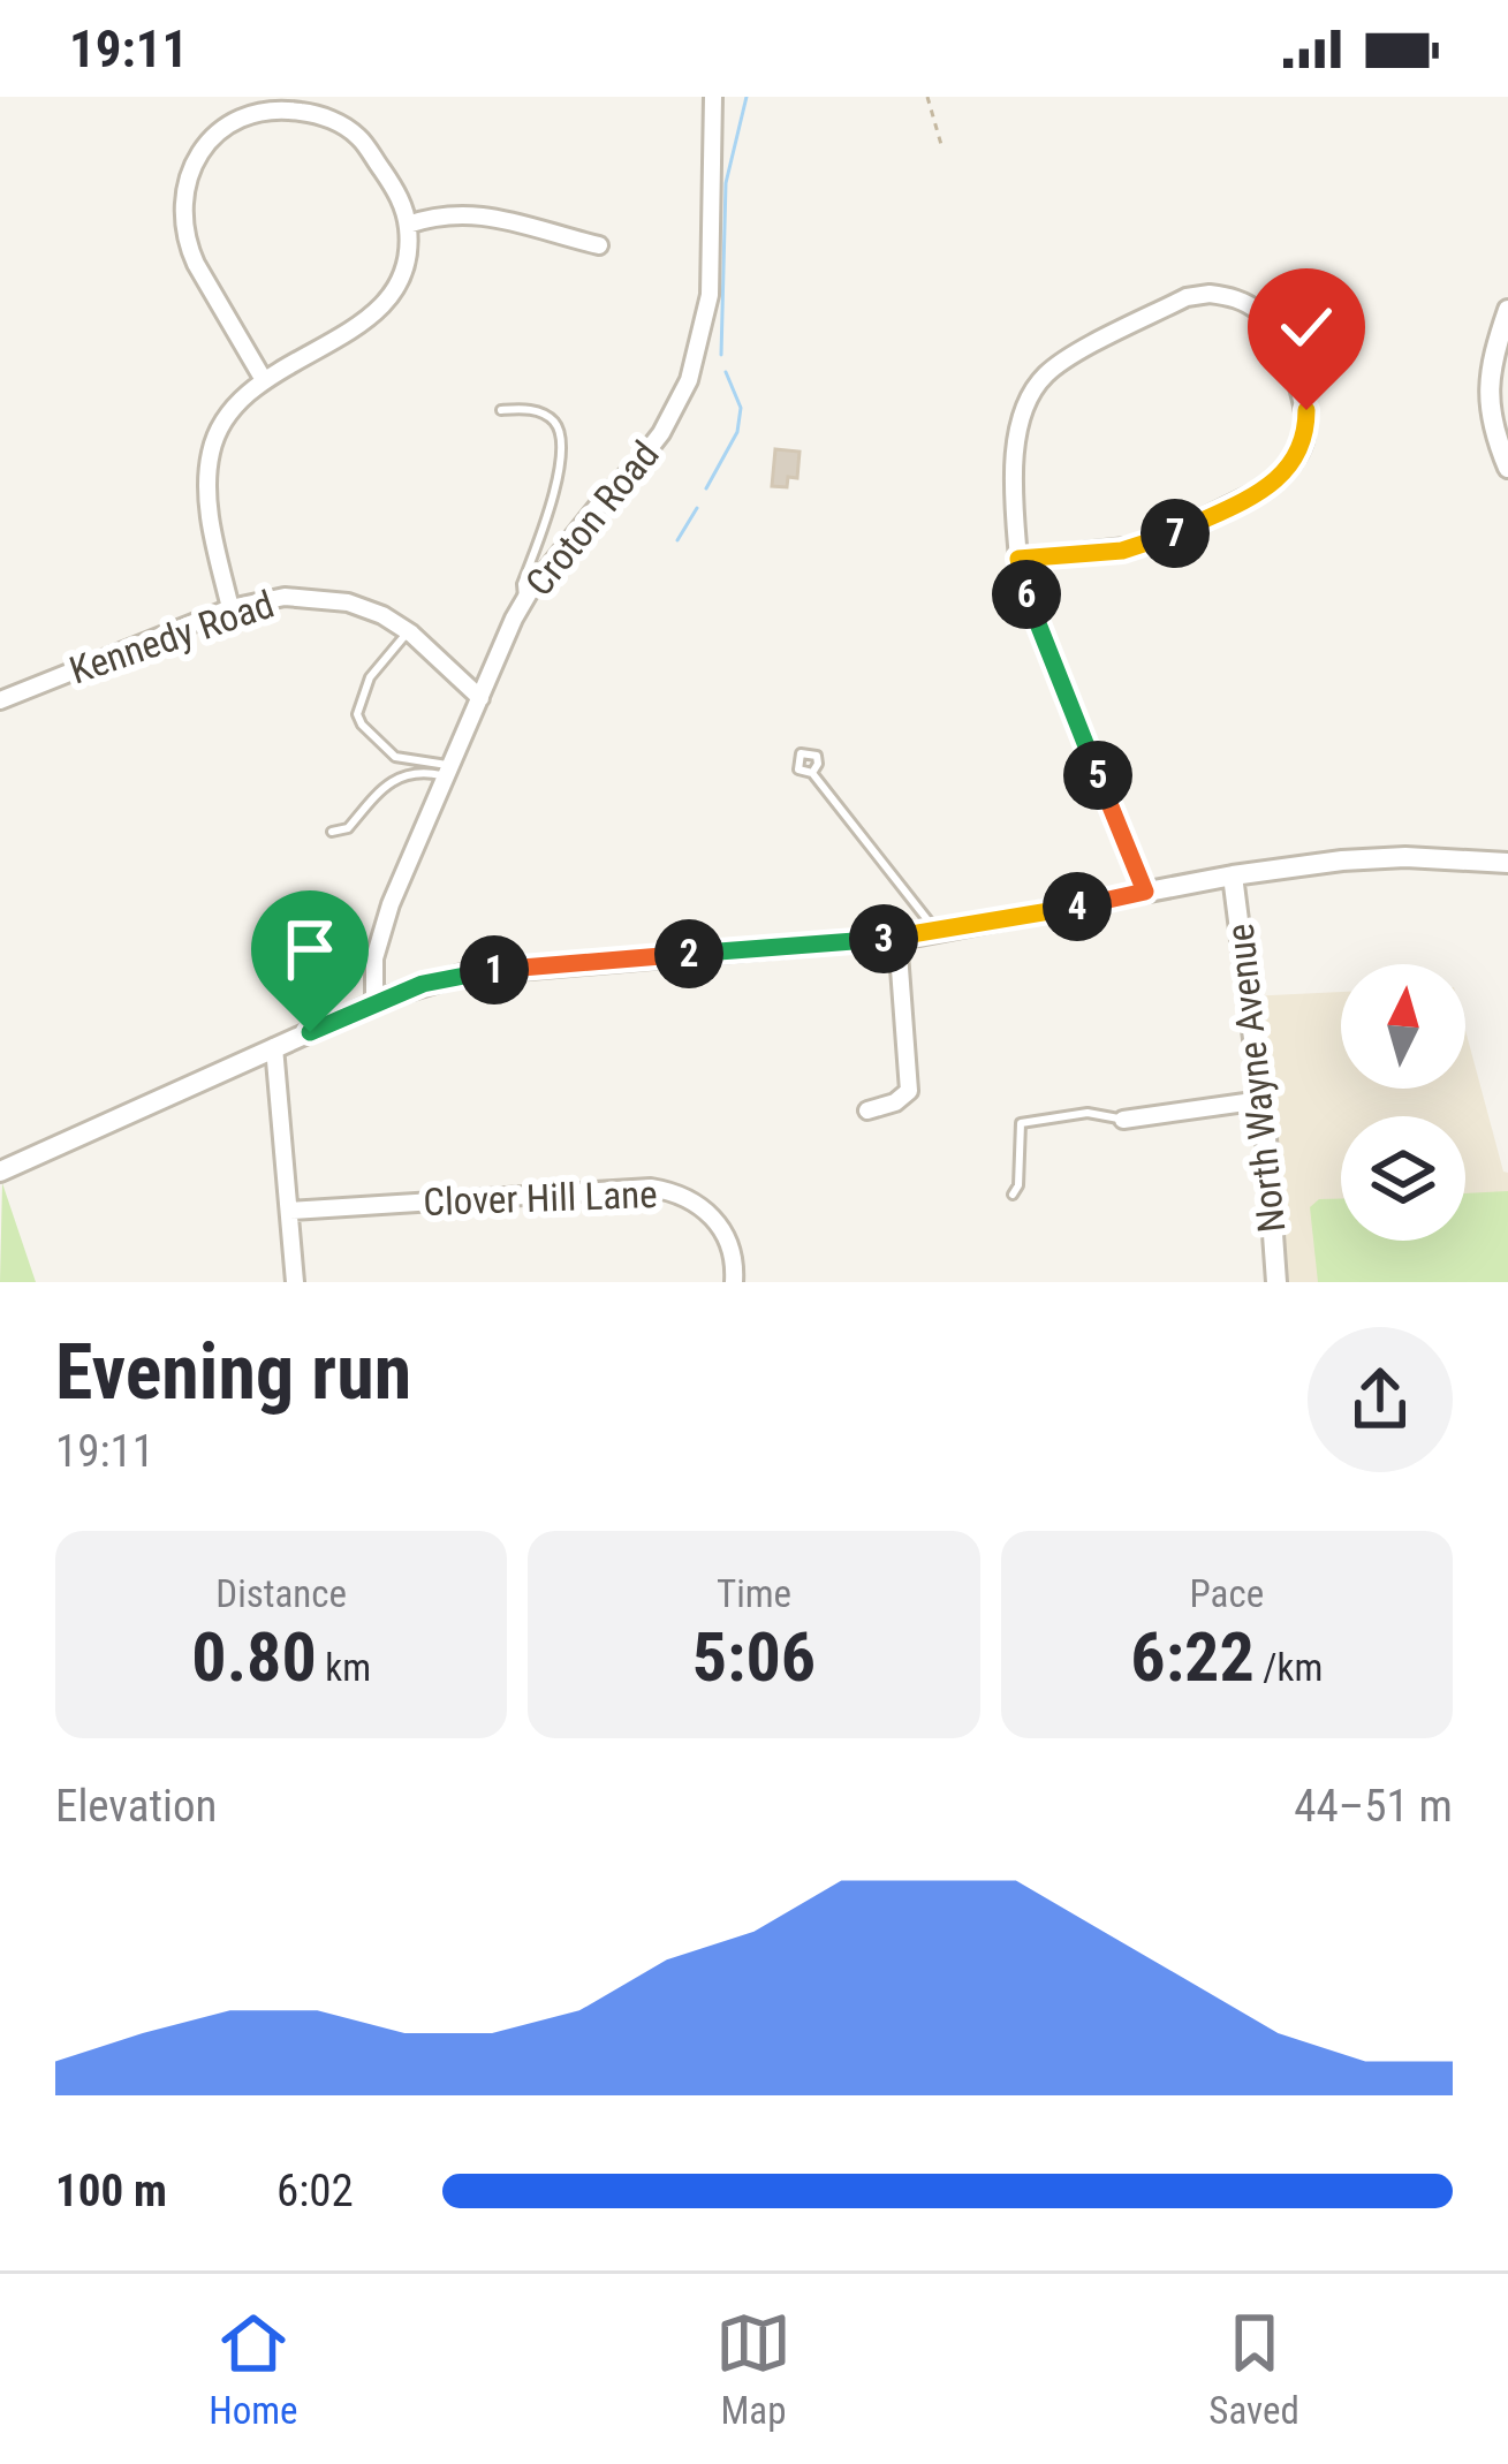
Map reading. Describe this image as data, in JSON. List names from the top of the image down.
{
  "streets": {
    "street": [
      "Croton Road",
      "Kennedy Road",
      "North Wayne Avenue",
      "Clover Hill Lane"
    ]
  },
  "crossings": [
    ["Croton Road", "Kennedy Road"]
  ],
  "north": "top",
  "page": {
    "status": "19:11",
    "pins": [
      "7",
      "6",
      "5",
      "4",
      "3",
      "2",
      "1"
    ],
    "heading": ["Evening run", "19:11"],
    "stats": [
      ["Distance", "0.80 km"],
      ["Time", "5:06"],
      ["Pace", "6:22 /km"]
    ],
    "chart": ["Elevation", "44–51 m"],
    "list": [
      {
        "name": "100 m",
        "note": "6:02"
      }
    ],
    "tabs": ["Home", "Map", "Saved"]
  }
}
